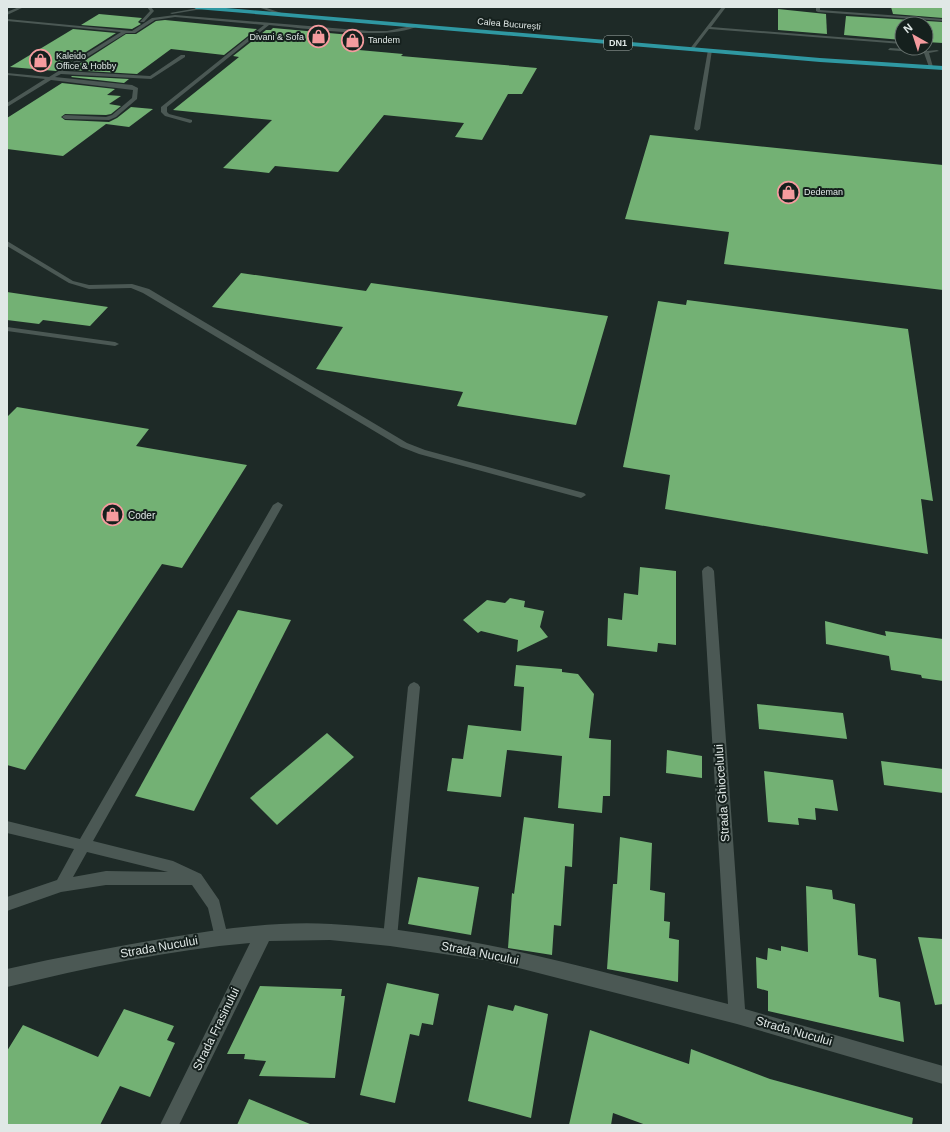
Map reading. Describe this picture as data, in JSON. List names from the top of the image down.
{
  "streets": {
    "main road": ["Calea București", "DN1"],
    "street": ["Strada Ghiocelului", "Strada Nucului", "Strada Frasinului"]
  },
  "crossings": [
    ["Strada Ghiocelului", "Strada Nucului"],
    ["Strada Nucului", "Strada Frasinului"]
  ],
  "places": {
    "shop": [
      "Divani & Sofa",
      "Tandem",
      "Kaleido Office & Hobby",
      "Dedeman",
      "Coder"
    ]
  },
  "north": "top left"
}
